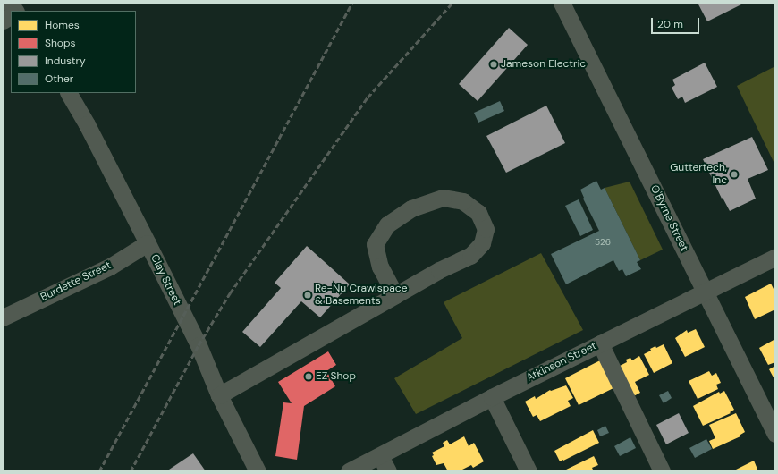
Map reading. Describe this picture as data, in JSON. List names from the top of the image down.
{
  "streets": {
    "street": [
      "O'Byrne Street",
      "Clay Street",
      "Burdette Street",
      "Atkinson Street"
    ]
  },
  "crossings": [
    ["O'Byrne Street", "Atkinson Street"],
    ["Clay Street", "Burdette Street"]
  ],
  "places": [
    "Jameson Electric",
    "Guttertech, Inc",
    "Re-Nu Crawlspace & Basements",
    "EZ Shop"
  ],
  "house_numbers": ["526"],
  "legend": [
    "Homes",
    "Shops",
    "Industry",
    "Other"
  ],
  "scale_bar": "20 m"
}
